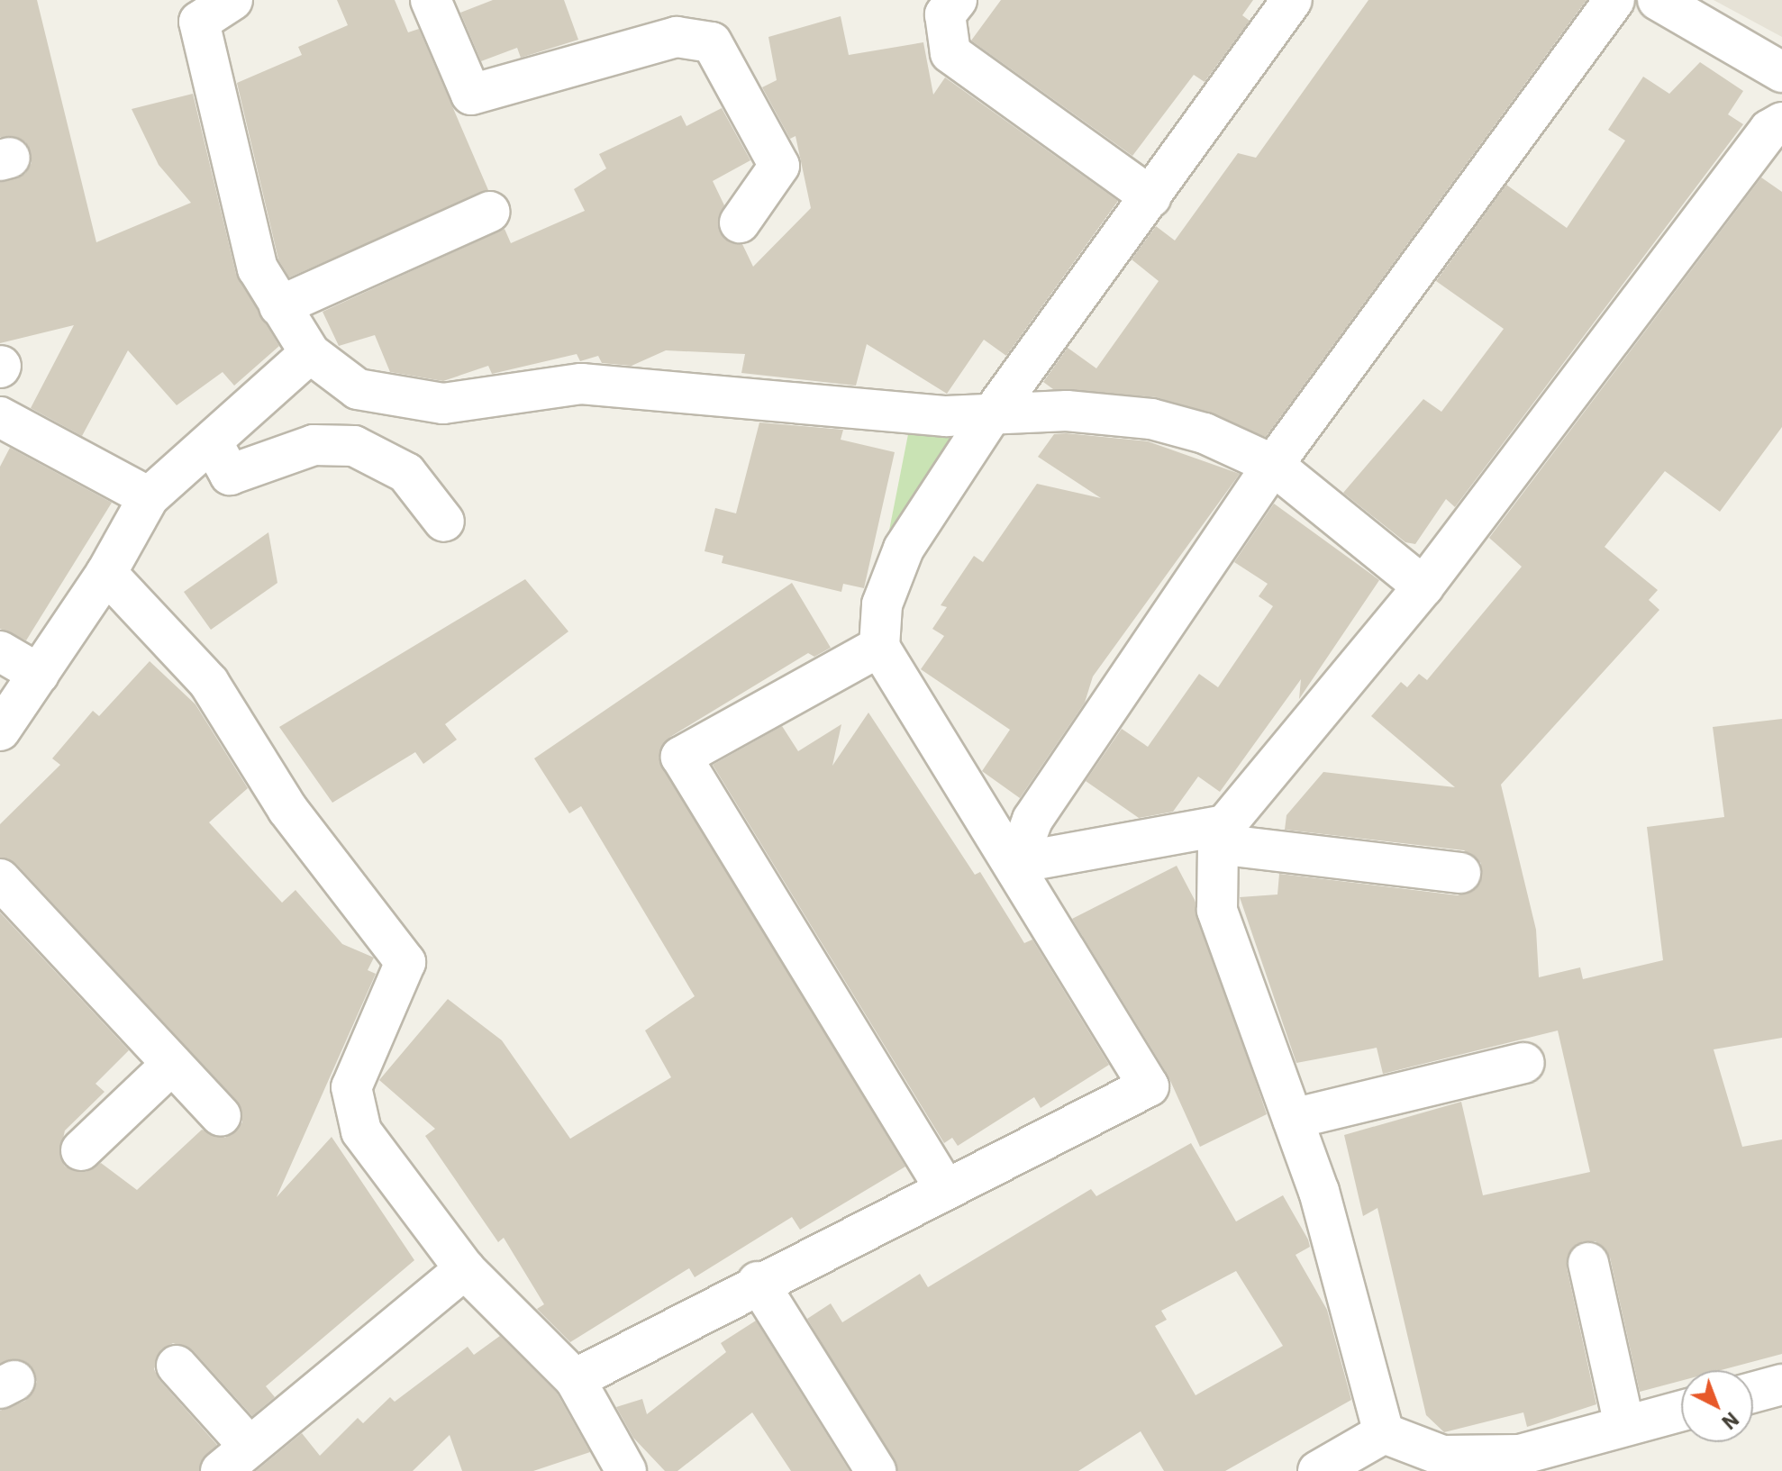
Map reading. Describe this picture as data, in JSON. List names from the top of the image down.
{
  "north": "bottom right"
}
